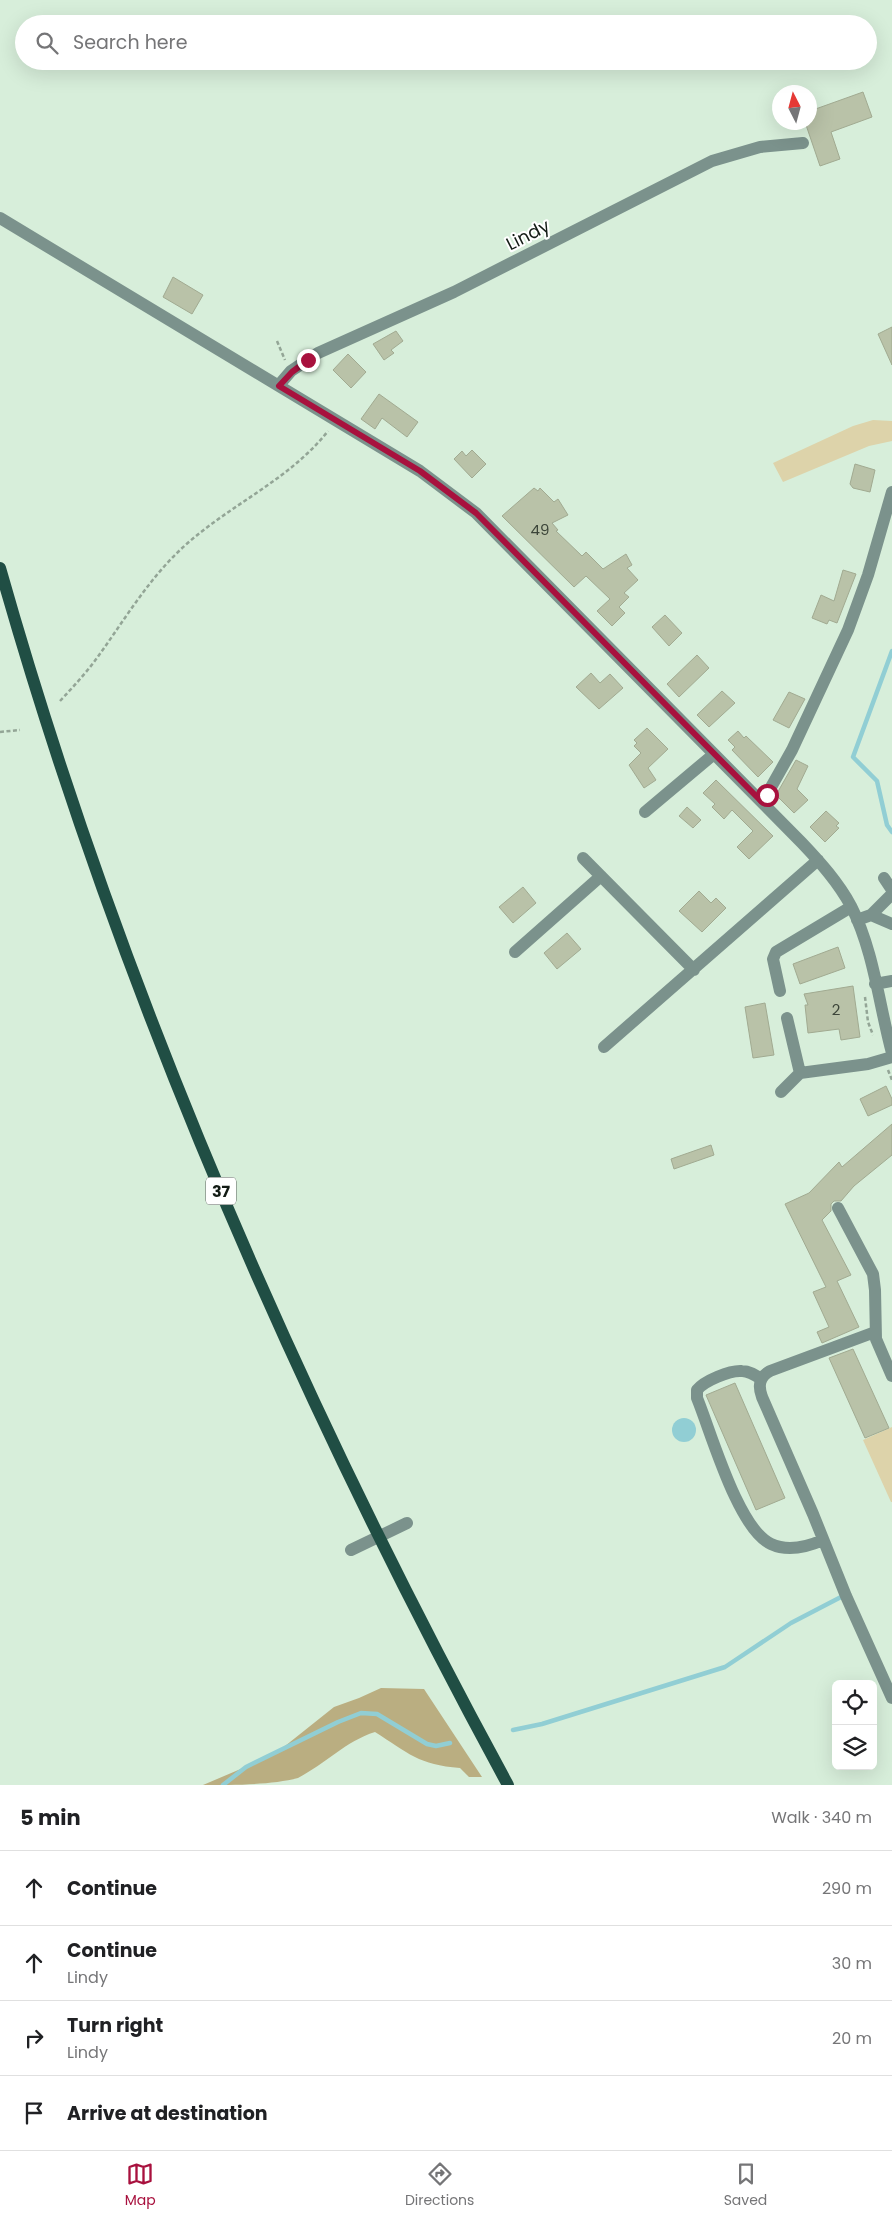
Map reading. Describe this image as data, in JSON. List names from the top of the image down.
{
  "streets": {
    "main road": ["37"],
    "street": ["Lindy"]
  },
  "house_numbers": ["49", "2"],
  "north": "top",
  "page": {
    "search": "Search here",
    "heading": ["5 min", "Walk · 340 m"],
    "list": [
      ["Continue", "290 m"],
      ["Continue", "Lindy", "30 m"],
      ["Turn right", "Lindy", "20 m"],
      "Arrive at destination"
    ],
    "nav": ["Map", "Directions", "Saved"]
  }
}
